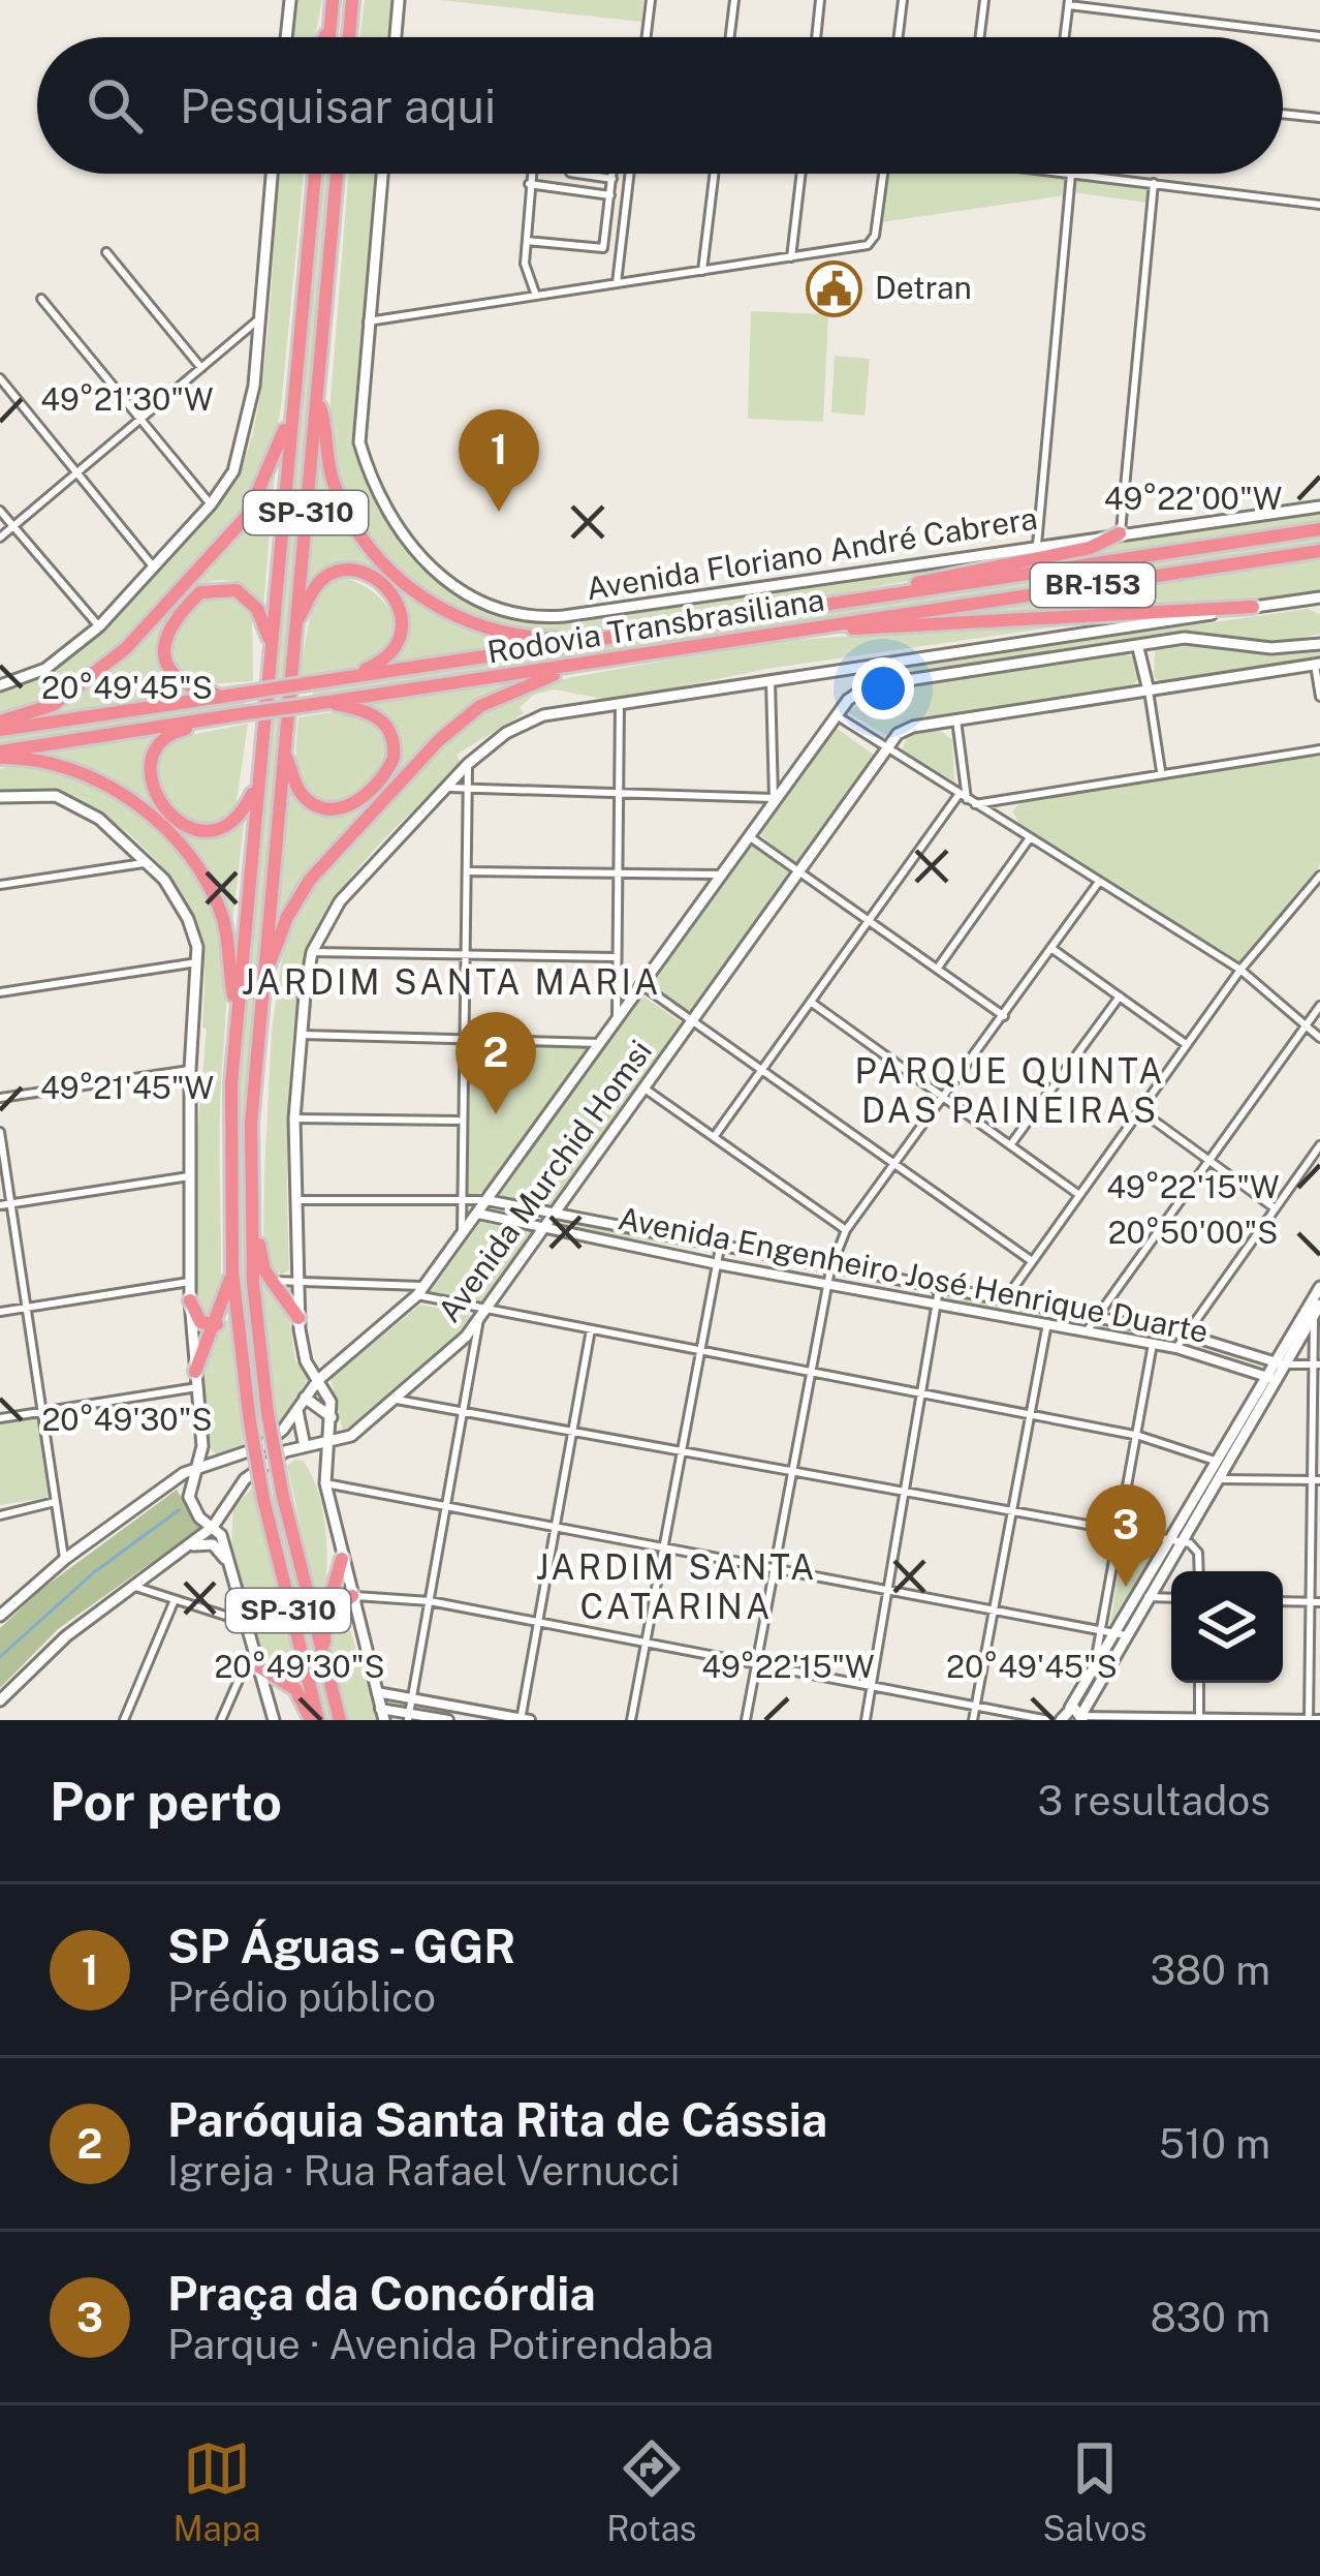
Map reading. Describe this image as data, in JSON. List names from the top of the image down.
{
  "streets": {
    "highway": ["SP-310", "BR-153", "Rodovia Transbrasiliana"],
    "main road": ["Avenida Floriano André Cabrera", "Avenida Murchid Homsi"],
    "street": ["Avenida Engenheiro José Henrique Duarte"]
  },
  "crossings": [
    ["Avenida Murchid Homsi", "Avenida Engenheiro José Henrique Duarte"]
  ],
  "districts": ["JARDIM SANTA MARIA", "PARQUE QUINTA DAS PAINEIRAS", "JARDIM SANTA CATARINA"],
  "places": {
    "public building": ["Detran"]
  },
  "page": {
    "search": "Pesquisar aqui",
    "pins": ["1", "2", "3"],
    "heading": ["Por perto", "3 resultados"],
    "list": [
      {
        "mark": "1",
        "name": "SP Águas - GGR",
        "note": "Prédio público",
        "value": "380 m"
      },
      {
        "mark": "2",
        "name": "Paróquia Santa Rita de Cássia",
        "note": "Igreja · Rua Rafael Vernucci",
        "value": "510 m"
      },
      {
        "mark": "3",
        "name": "Praça da Concórdia",
        "note": "Parque · Avenida Potirendaba",
        "value": "830 m"
      }
    ],
    "nav": ["Mapa", "Rotas", "Salvos"]
  },
  "coordinates": [
    "49°21'30\"W",
    "49°22'00\"W",
    "20°49'45\"S",
    "49°21'45\"W",
    "49°22'15\"W",
    "20°50'00\"S",
    "20°49'30\"S"
  ]
}
